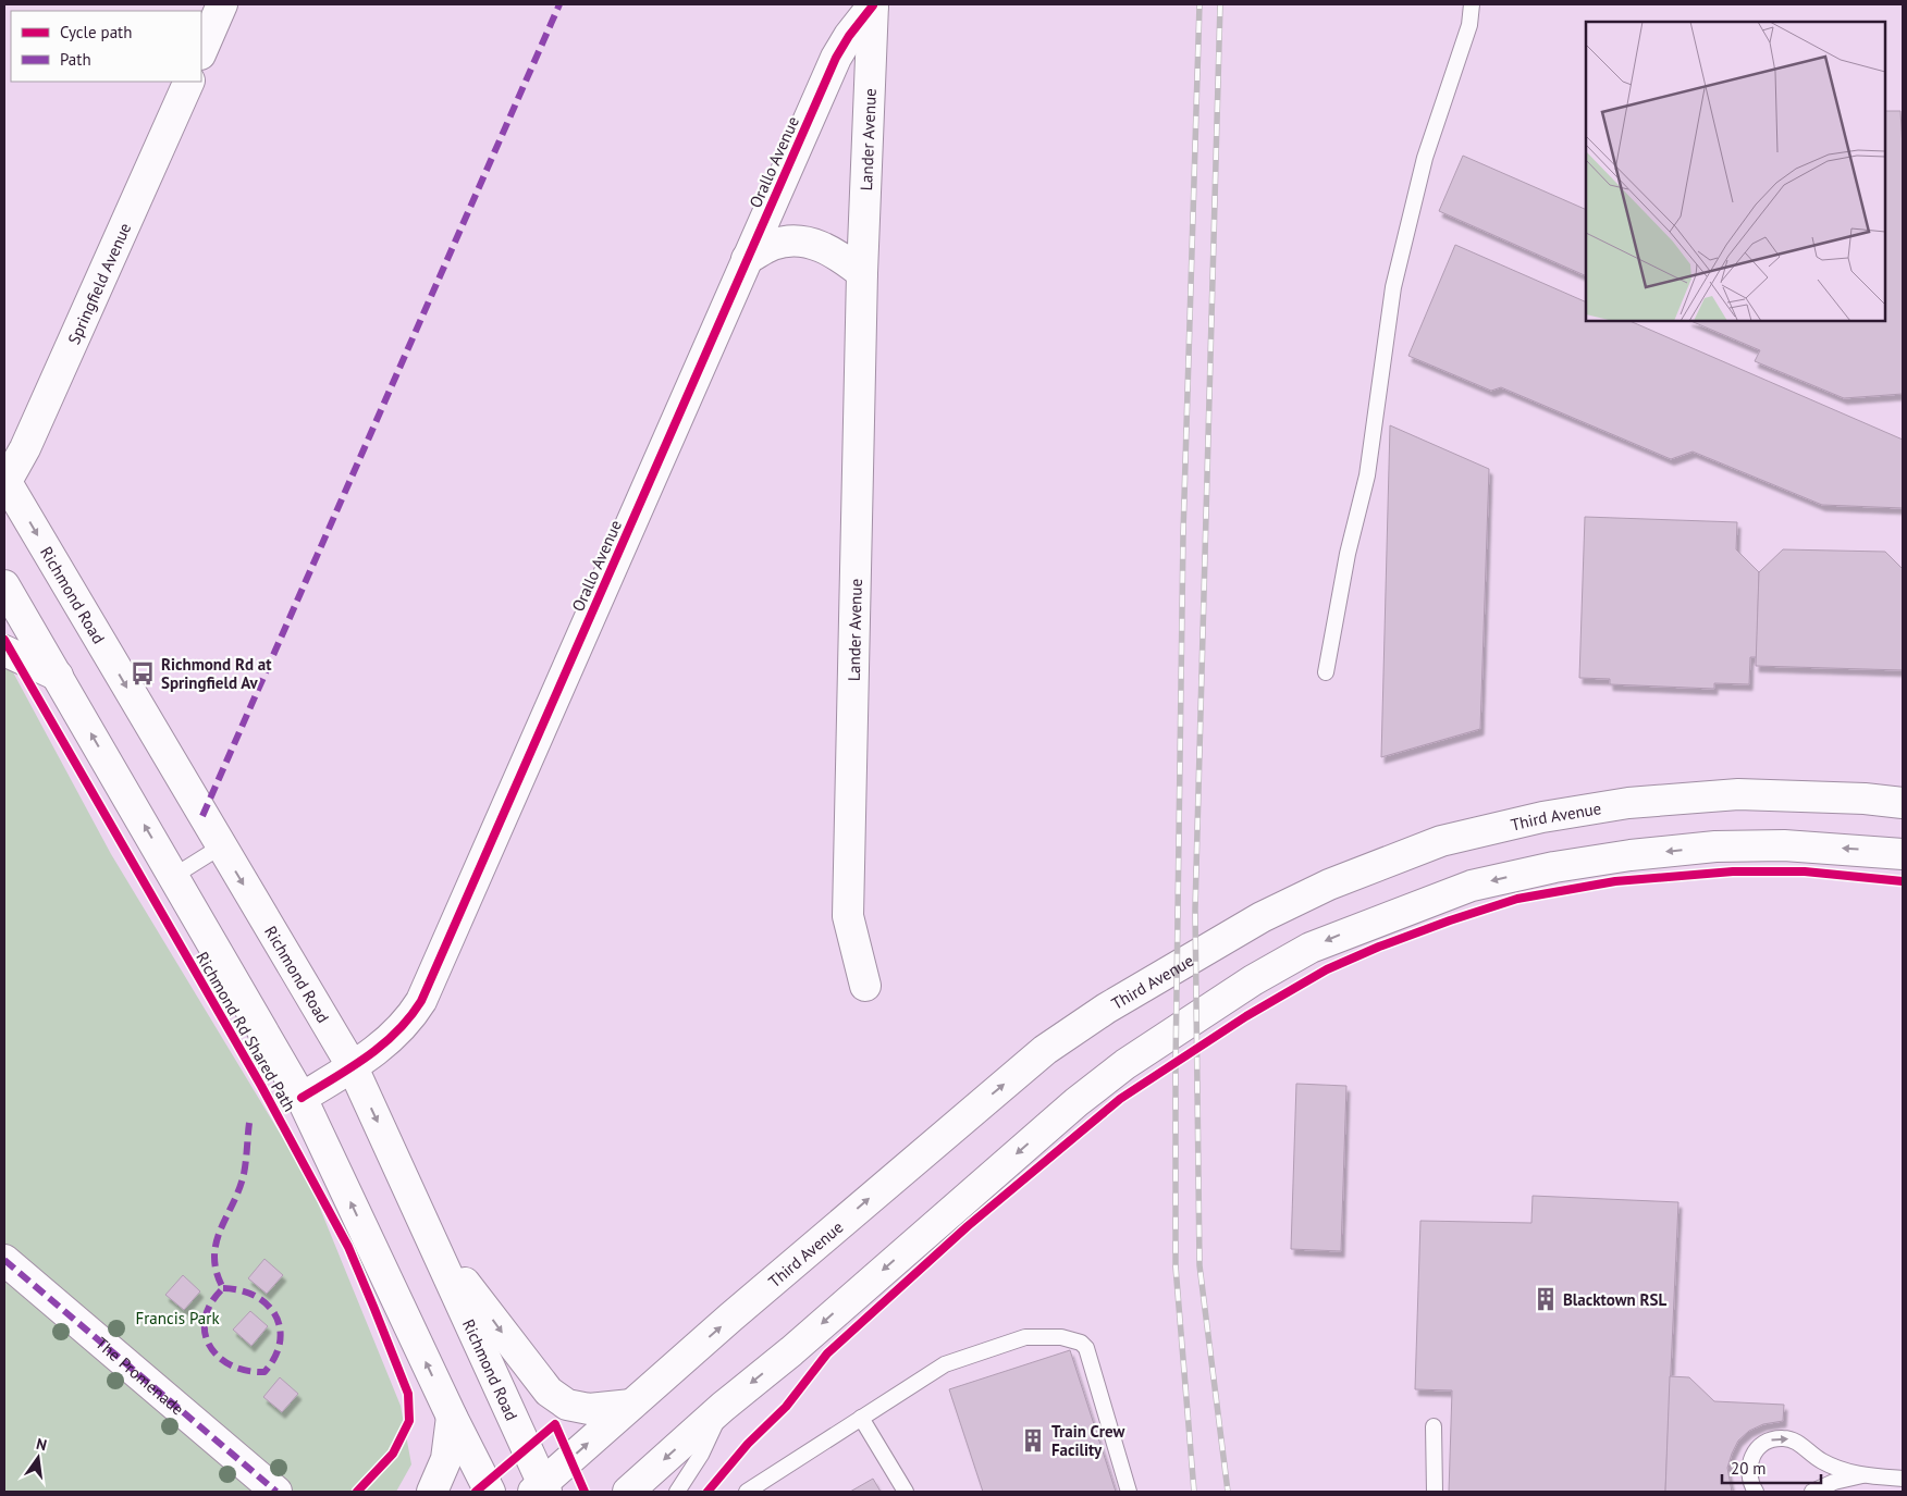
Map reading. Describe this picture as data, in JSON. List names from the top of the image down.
{
  "streets": {
    "main road": [
      "Lander Avenue",
      "Orallo Avenue",
      "Springfield Avenue",
      "Richmond Road",
      "Third Avenue",
      "The Promenade"
    ],
    "cycle path": ["Richmond Rd Shared Path"]
  },
  "crossings": [
    ["Lander Avenue", "Orallo Avenue"],
    ["Orallo Avenue", "Richmond Road"],
    ["Springfield Avenue", "Richmond Road"],
    ["Richmond Road", "Third Avenue"]
  ],
  "parks": ["Francis Park"],
  "places": {
    "bus stop": ["Richmond Rd at Springfield Av"],
    "building": ["Blacktown RSL", "Train Crew Facility"]
  },
  "legend": ["Cycle path", "Path"],
  "scale_bar": "20 m",
  "north": "top"
}
